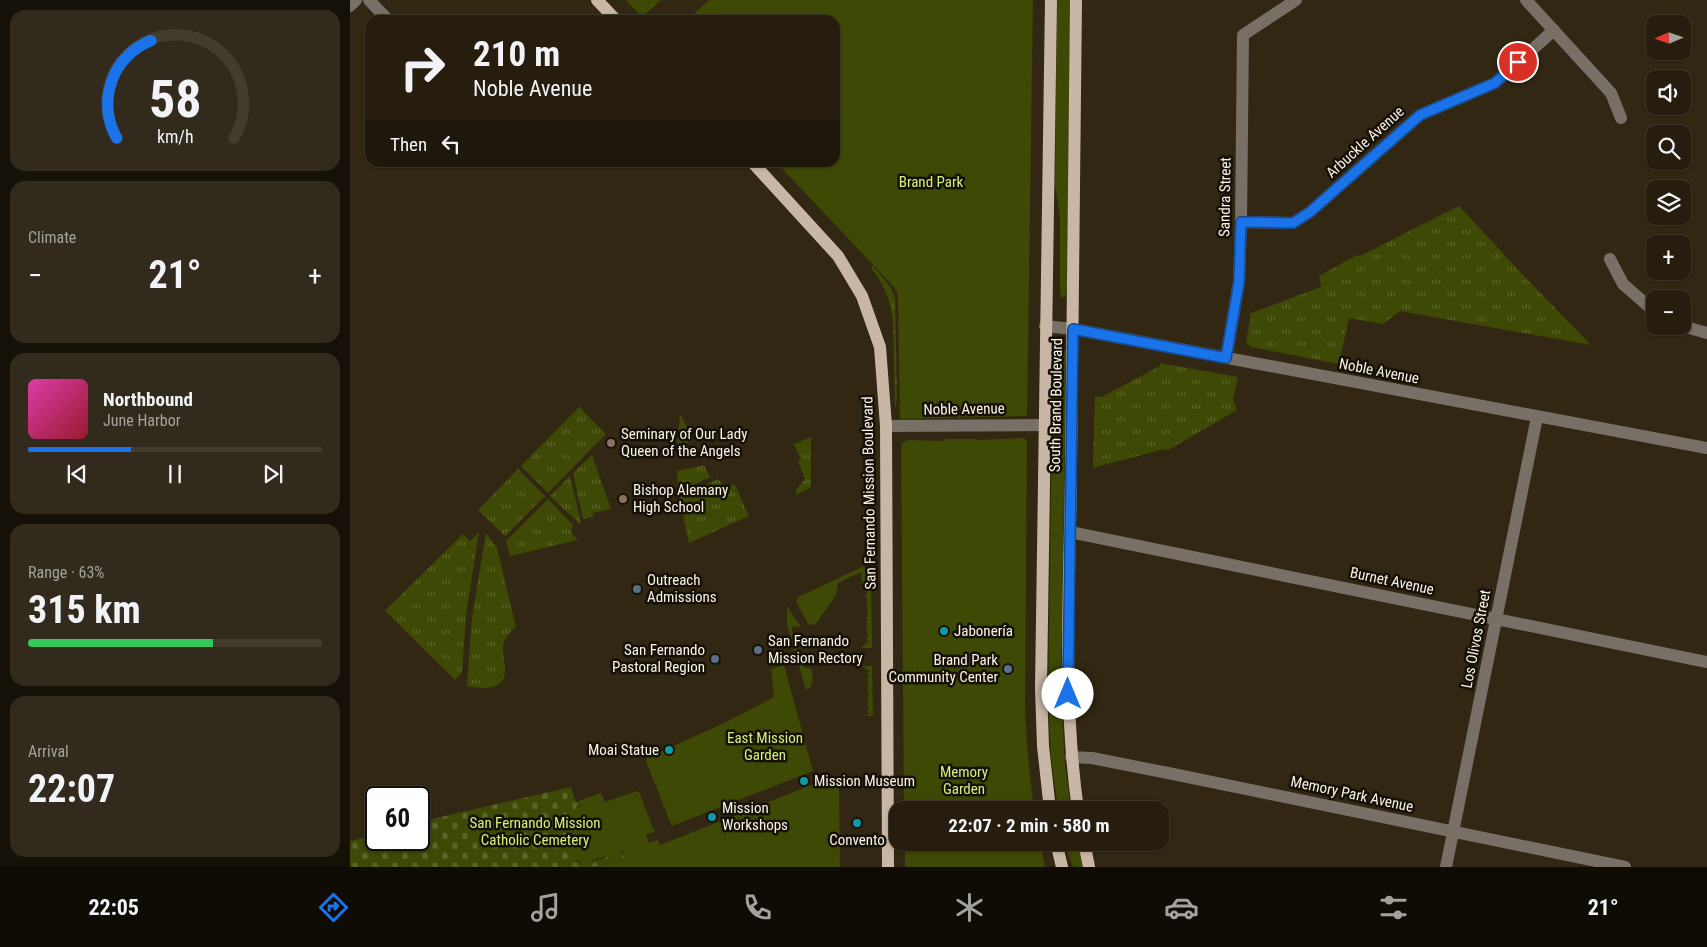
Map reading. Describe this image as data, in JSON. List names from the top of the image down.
{
  "streets": {
    "main road": ["South Brand Boulevard", "San Fernando Mission Boulevard"],
    "street": [
      "Arbuckle Avenue",
      "Sandra Street",
      "Noble Avenue",
      "Burnet Avenue",
      "Los Olivos Street",
      "Memory Park Avenue"
    ]
  },
  "crossings": [
    ["Arbuckle Avenue", "Sandra Street"],
    ["Sandra Street", "Noble Avenue"],
    ["Noble Avenue", "South Brand Boulevard"],
    ["Noble Avenue", "San Fernando Mission Boulevard"],
    ["Noble Avenue", "Los Olivos Street"],
    ["South Brand Boulevard", "Burnet Avenue"],
    ["South Brand Boulevard", "Memory Park Avenue"],
    ["Burnet Avenue", "Los Olivos Street"],
    ["Los Olivos Street", "Memory Park Avenue"]
  ],
  "parks": [
    "Brand Park",
    "East Mission Garden",
    "Memory Garden",
    "San Fernando Mission Catholic Cemetery"
  ],
  "places": [
    "Seminary of Our Lady Queen of the Angels",
    "Bishop Alemany High School",
    "Outreach Admissions",
    "Jabonería",
    "San Fernando Mission Rectory",
    "San Fernando Pastoral Region",
    "Brand Park Community Center",
    "Moai Statue",
    "Mission Museum",
    "Mission Workshops",
    "Convento"
  ],
  "north": "left",
  "page": {
    "map_buttons": ["+", "−"],
    "turn": ["210 m", "Noble Avenue"],
    "then": "Then",
    "tile": [
      "Climate",
      ["Range · 63%", "315 km"],
      ["Arrival", "22:07"]
    ],
    "heat": ["−", "21°", "+"],
    "song": ["Northbound", "June Harbor"],
    "limit": "60",
    "trip": "22:07 · 2 min · 580 m",
    "tabs": ["22:05", "21°"],
    "gauge": ["58", "km/h"]
  }
}
